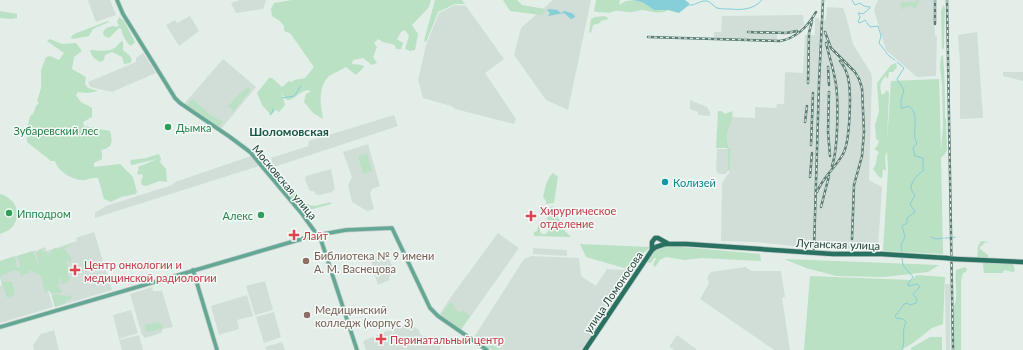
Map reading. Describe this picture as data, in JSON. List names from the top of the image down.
{
  "streets": {
    "highway": ["Луганская улица", "улица Ломоносова"],
    "main road": ["Московская улица"]
  },
  "crossings": [
    ["Луганская улица", "улица Ломоносова"]
  ],
  "districts": ["Шоломовская"],
  "parks": ["Зубаревский лес"],
  "places": {
    "other": [
      "Дымка",
      "Колизей",
      "Ипподром",
      "Алекс",
      "Библиотека № 9 имени А. М. Васнецова",
      "Медицинский колледж (корпус 3)"
    ],
    "health": [
      "Хирургическое отделение",
      "Лайт",
      "Центр онкологии и медицинской радиологии",
      "Перинатальный центр"
    ]
  }
}
